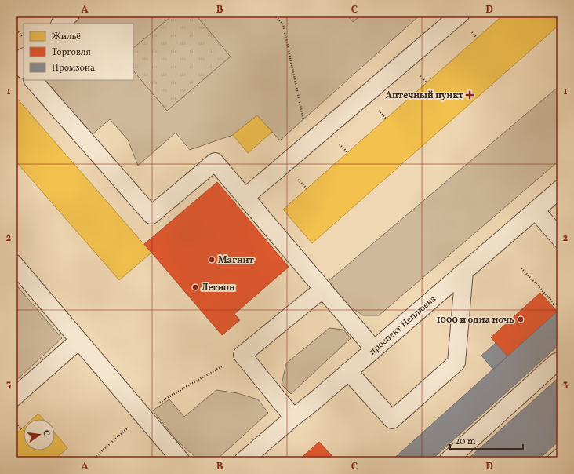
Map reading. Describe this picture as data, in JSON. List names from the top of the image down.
{
  "streets": {
    "street": ["проспект Неплюева"]
  },
  "places": {
    "health": ["Аптечный пункт"],
    "other": ["Магнит", "Легион", "1000 и одна ночь"]
  },
  "legend": ["Жильё", "Торговля", "Промзона"],
  "scale_bar": "20 m",
  "north": "right",
  "grid": {
    "columns": [
      "A",
      "B",
      "C",
      "D"
    ],
    "rows": ["1", "2", "3"]
  }
}
